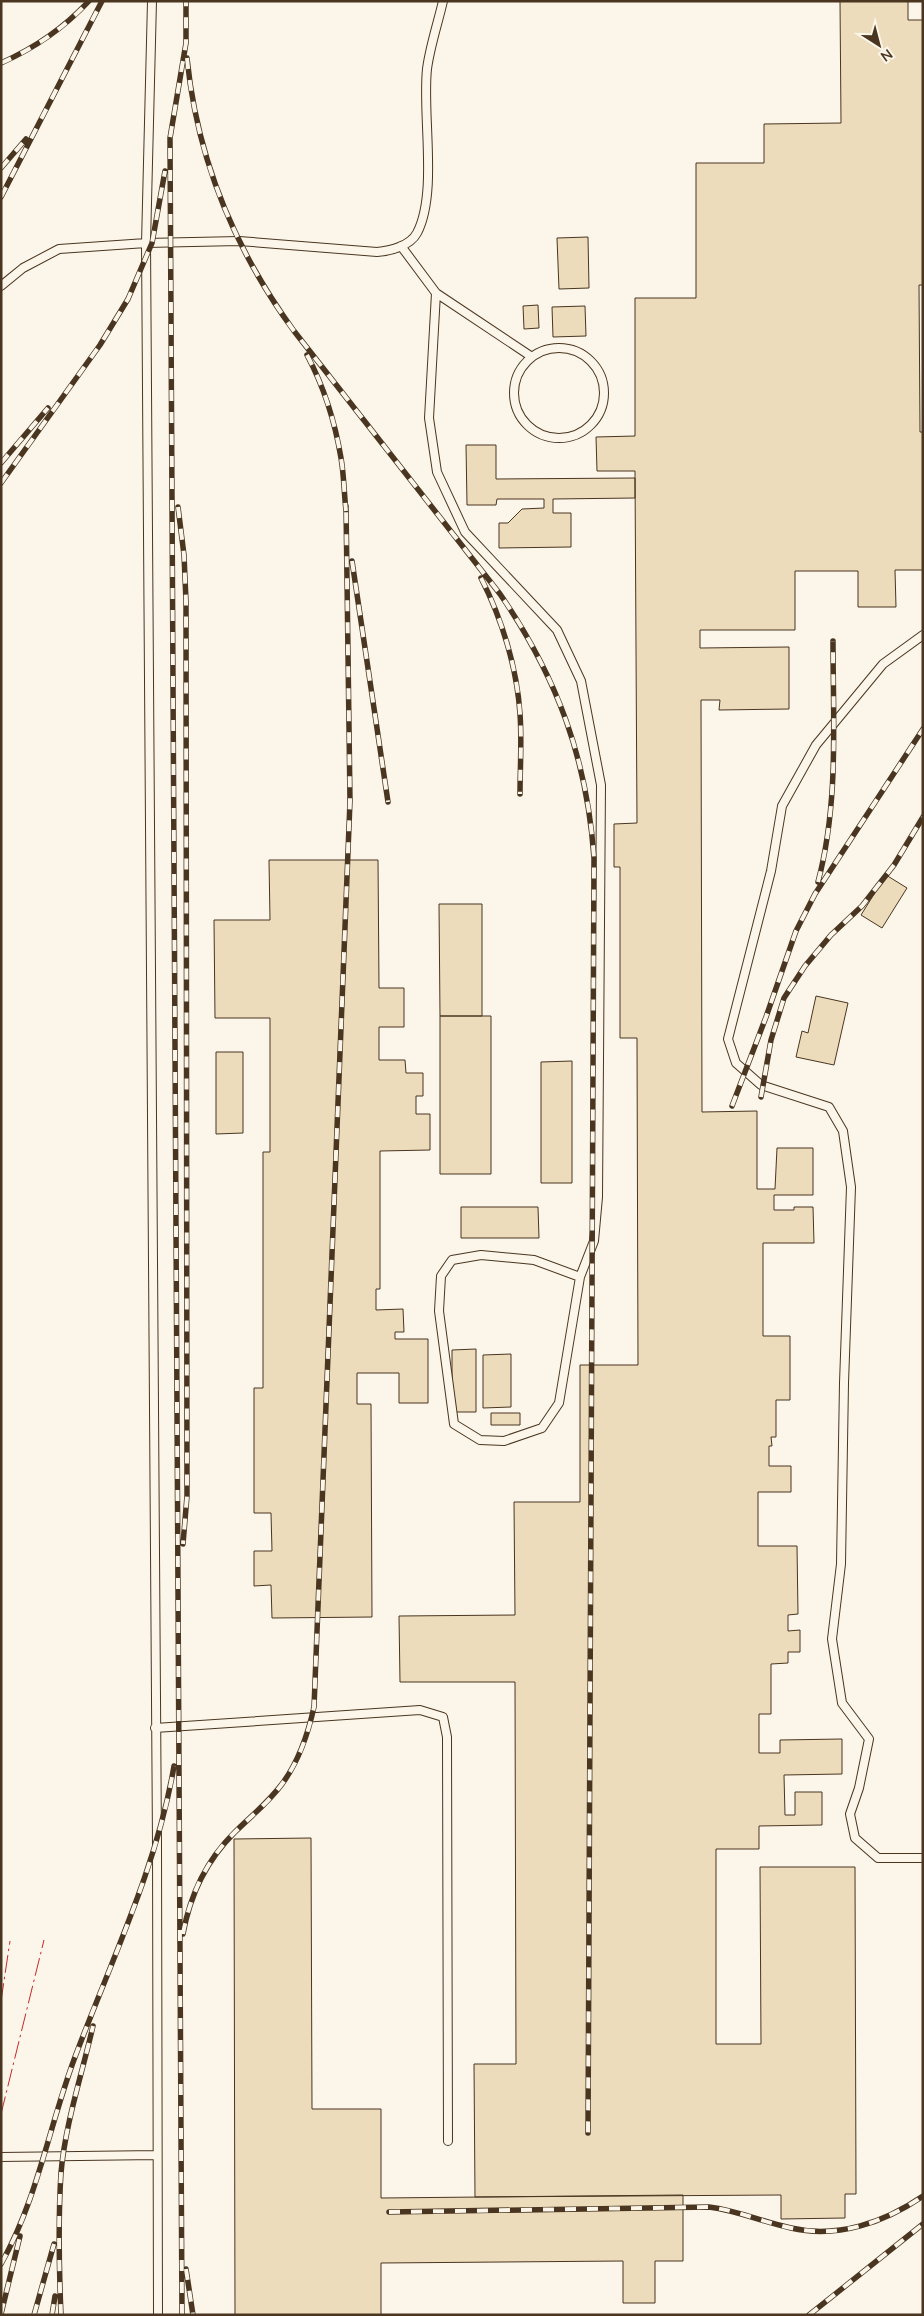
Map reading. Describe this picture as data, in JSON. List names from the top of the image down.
{
  "north": "bottom right"
}
